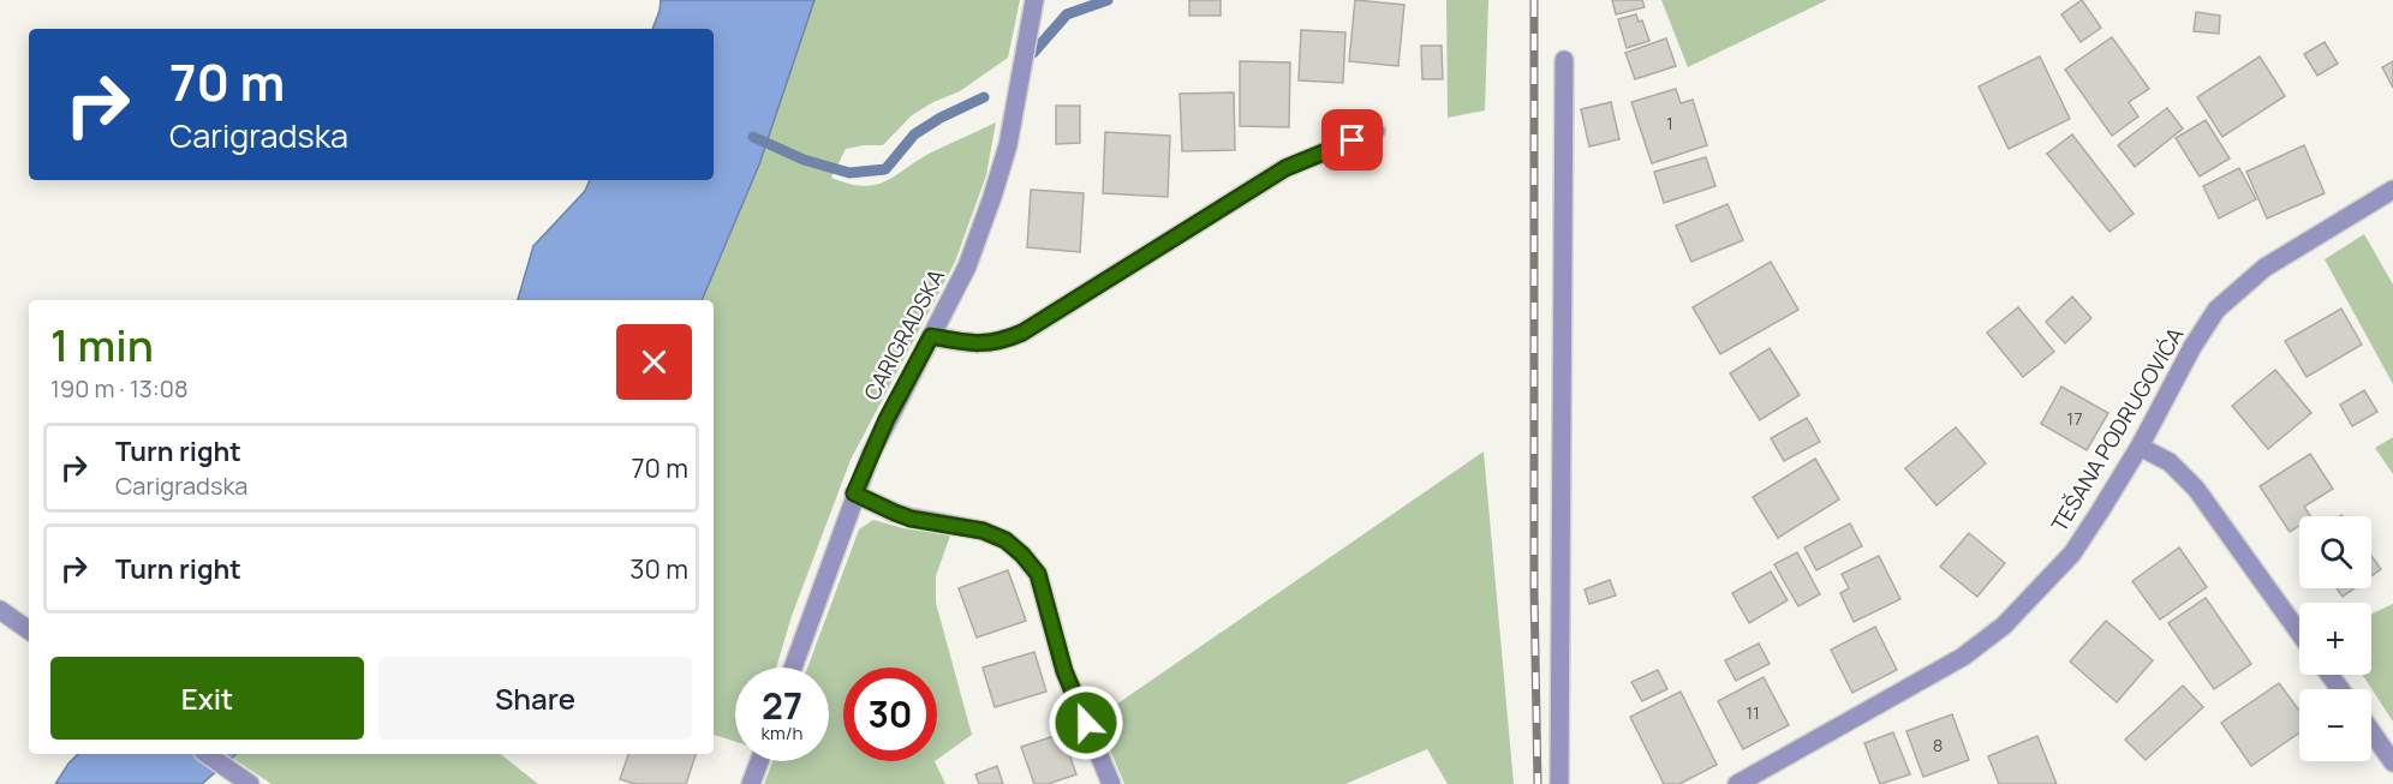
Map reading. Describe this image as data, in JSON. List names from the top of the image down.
{
  "streets": {
    "street": ["CARIGRADSKA", "TEŠANA PODRUGOVIĆA"]
  },
  "house_numbers": [
    "1",
    "17",
    "11",
    "8"
  ],
  "page": {
    "turn": ["70 m", "Carigradska"],
    "heading": ["1 min", "190 m · 13:08"],
    "list": [
      {
        "name": "Turn right",
        "note": "Carigradska",
        "value": "70 m"
      },
      {
        "name": "Turn right",
        "value": "30 m"
      }
    ],
    "map_buttons": ["+", "−"],
    "buttons": ["Exit", "Share"],
    "speed": "27 km/h",
    "limit": "30"
  }
}
